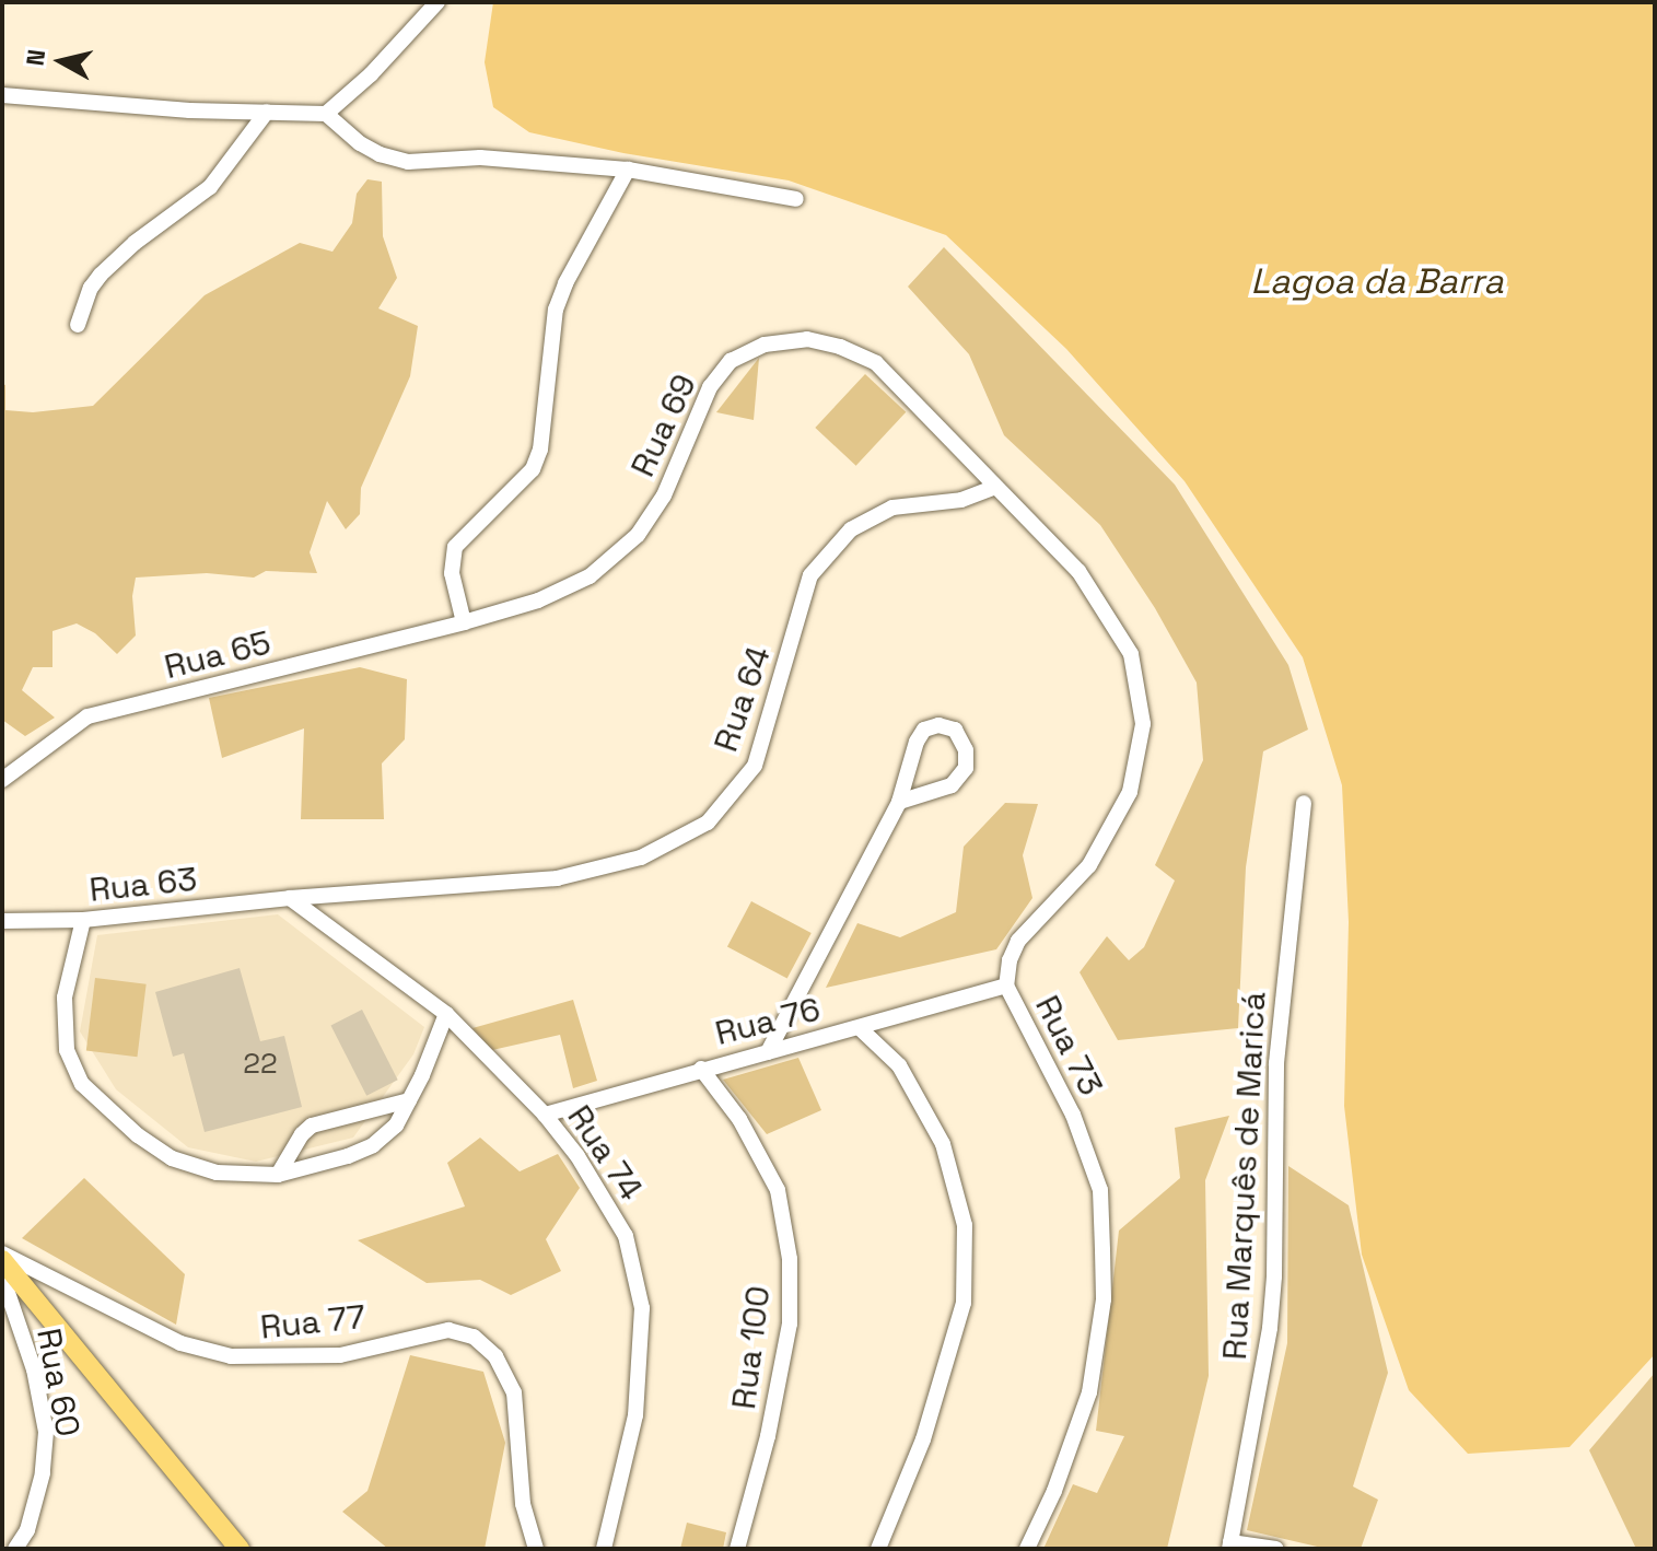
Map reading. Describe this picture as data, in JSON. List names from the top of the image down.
{
  "streets": {
    "street": [
      "Rua 69",
      "Rua 65",
      "Rua 64",
      "Rua 63",
      "Rua 76",
      "Rua 73",
      "Rua 74",
      "Rua Marquês de Maricá",
      "Rua 77",
      "Rua 100",
      "Rua 60"
    ]
  },
  "crossings": [
    ["Rua 69", "Rua 65"],
    ["Rua 69", "Rua 64"],
    ["Rua 69", "Rua 73"],
    ["Rua 64", "Rua 63"],
    ["Rua 64", "Rua 73"],
    ["Rua 64", "Rua 74"],
    ["Rua 63", "Rua 74"],
    ["Rua 76", "Rua 73"],
    ["Rua 76", "Rua 74"],
    ["Rua 76", "Rua 100"]
  ],
  "water": ["Lagoa da Barra"],
  "house_numbers": ["22"],
  "north": "left"
}
